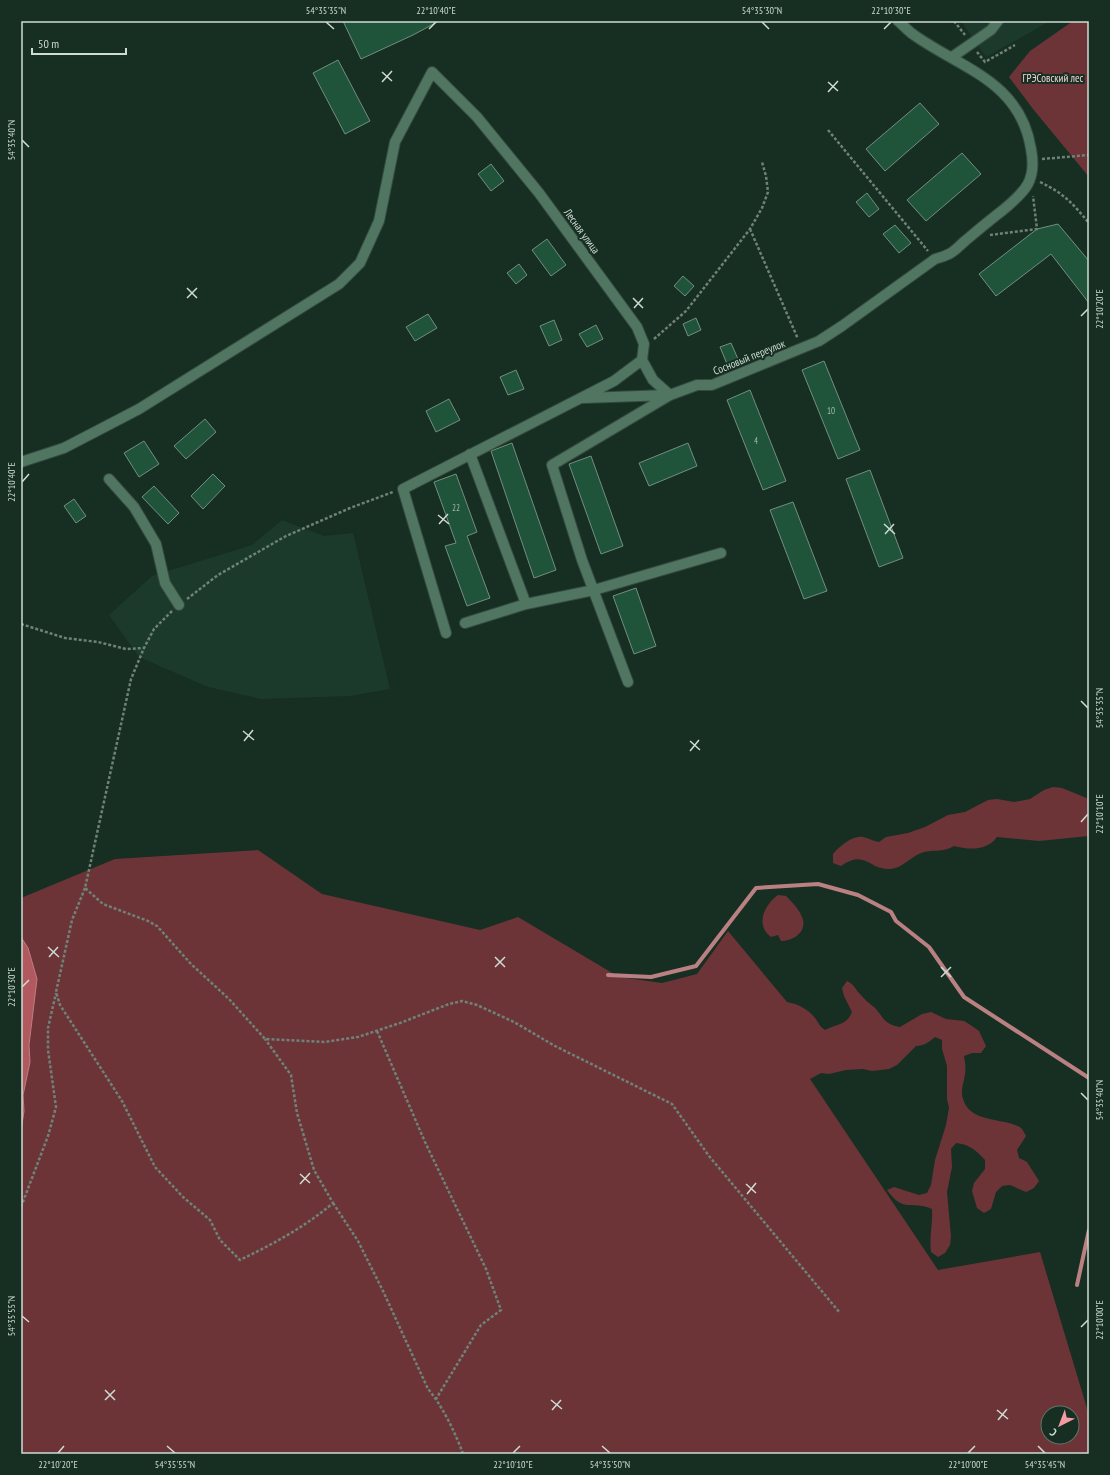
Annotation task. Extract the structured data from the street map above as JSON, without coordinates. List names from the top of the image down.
{
  "streets": {
    "street": ["Лесная улица", "Сосновый переулок"]
  },
  "parks": ["ГРЭСовский лес"],
  "house_numbers": ["10", "4", "22"],
  "scale_bar": "50 m",
  "north": "bottom left",
  "coordinates": [
    "54°35'35\"N",
    "22°10'40\"E",
    "54°35'30\"N",
    "22°10'30\"E",
    "54°35'40\"N",
    "22°10'20\"E",
    "22°10'10\"E",
    "54°35'55\"N",
    "22°10'00\"E",
    "54°35'50\"N",
    "54°35'45\"N"
  ]
}
